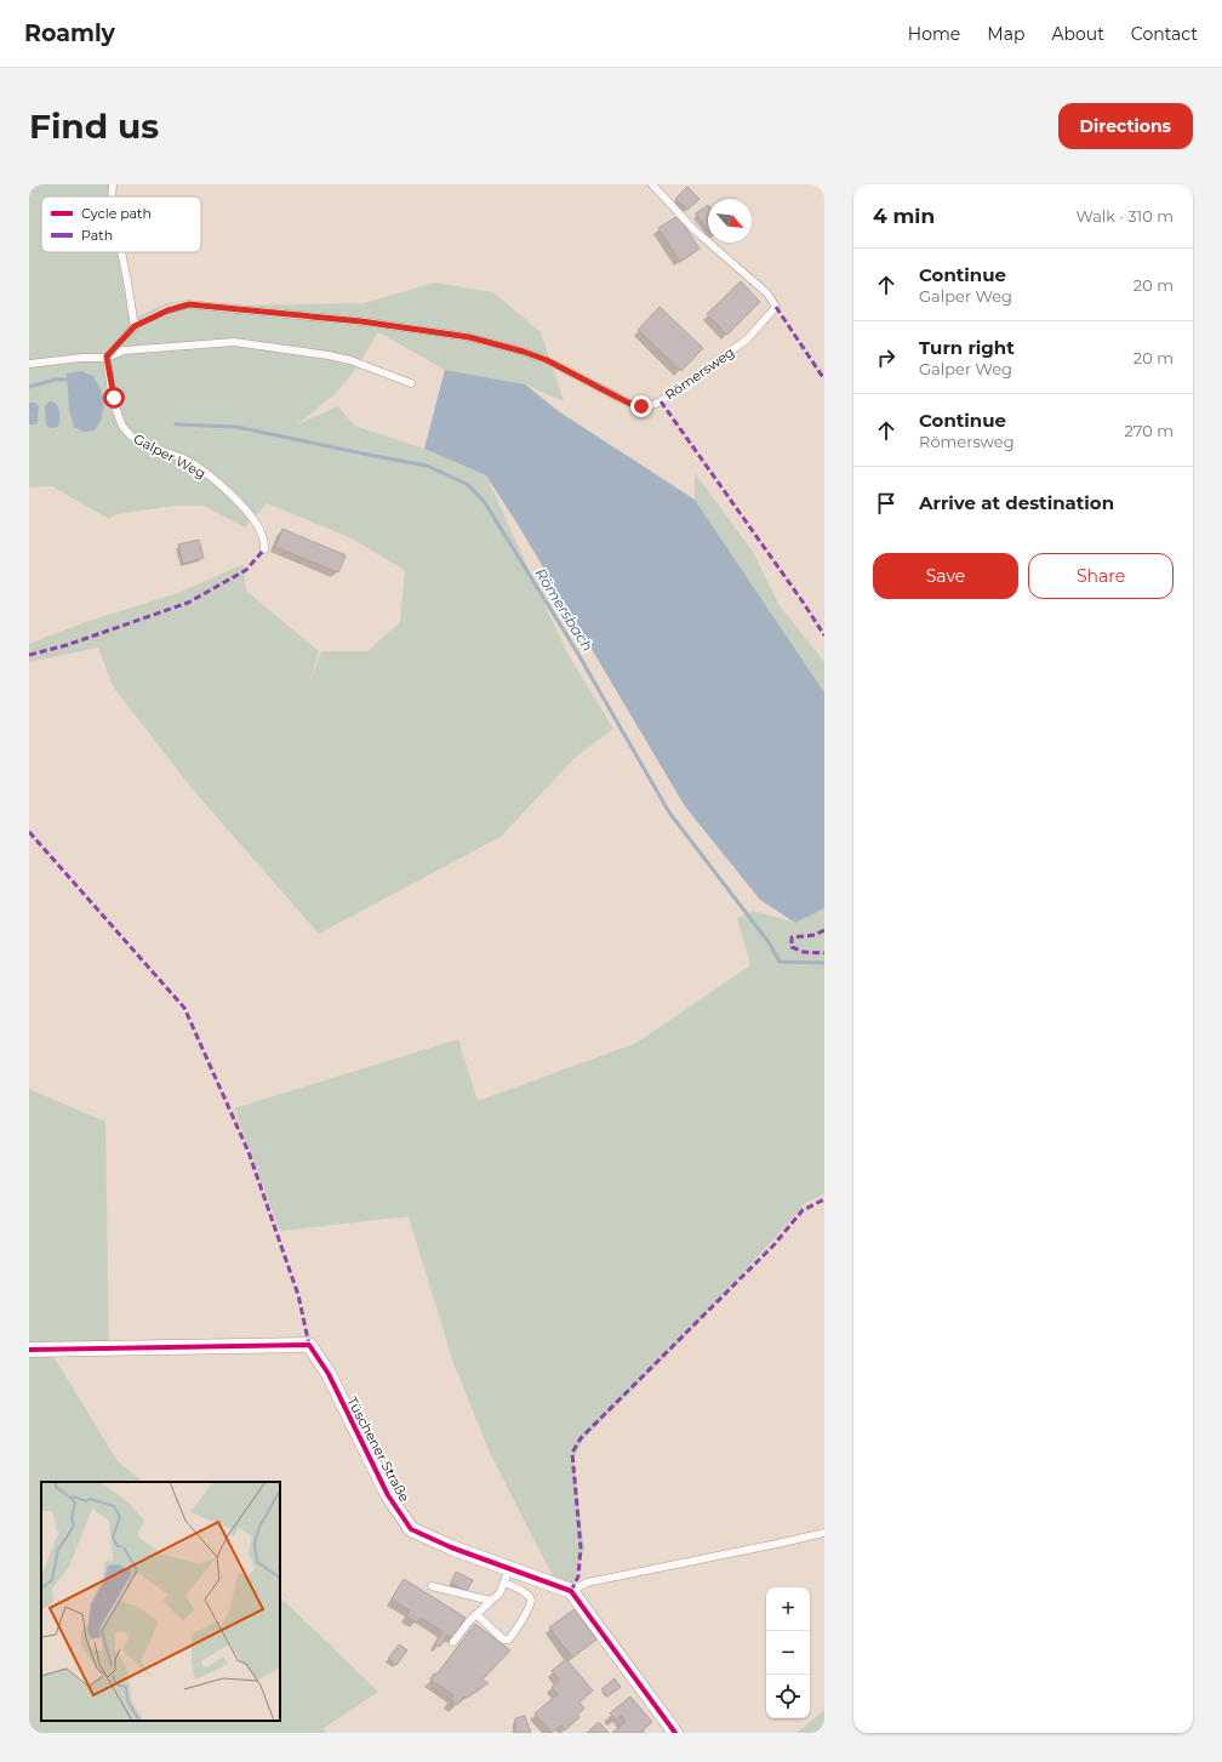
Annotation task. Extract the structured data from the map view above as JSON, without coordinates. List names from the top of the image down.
{
  "streets": {
    "street": ["Tüschener Straße"],
    "lane": ["Römersweg", "Galper Weg"]
  },
  "water": ["Römersbach"],
  "legend": ["Cycle path", "Path"],
  "north": "bottom right",
  "page": {
    "header": "Roamly",
    "nav": [
      "Home",
      "Map",
      "About",
      "Contact"
    ],
    "buttons": [
      "Directions",
      ["Save", "Share"]
    ],
    "title": "Find us",
    "heading": ["4 min", "Walk · 310 m"],
    "list": [
      ["Continue", "Galper Weg", "20 m"],
      ["Turn right", "Galper Weg", "20 m"],
      ["Continue", "Römersweg", "270 m"],
      "Arrive at destination"
    ],
    "map_buttons": ["+", "−"]
  }
}
